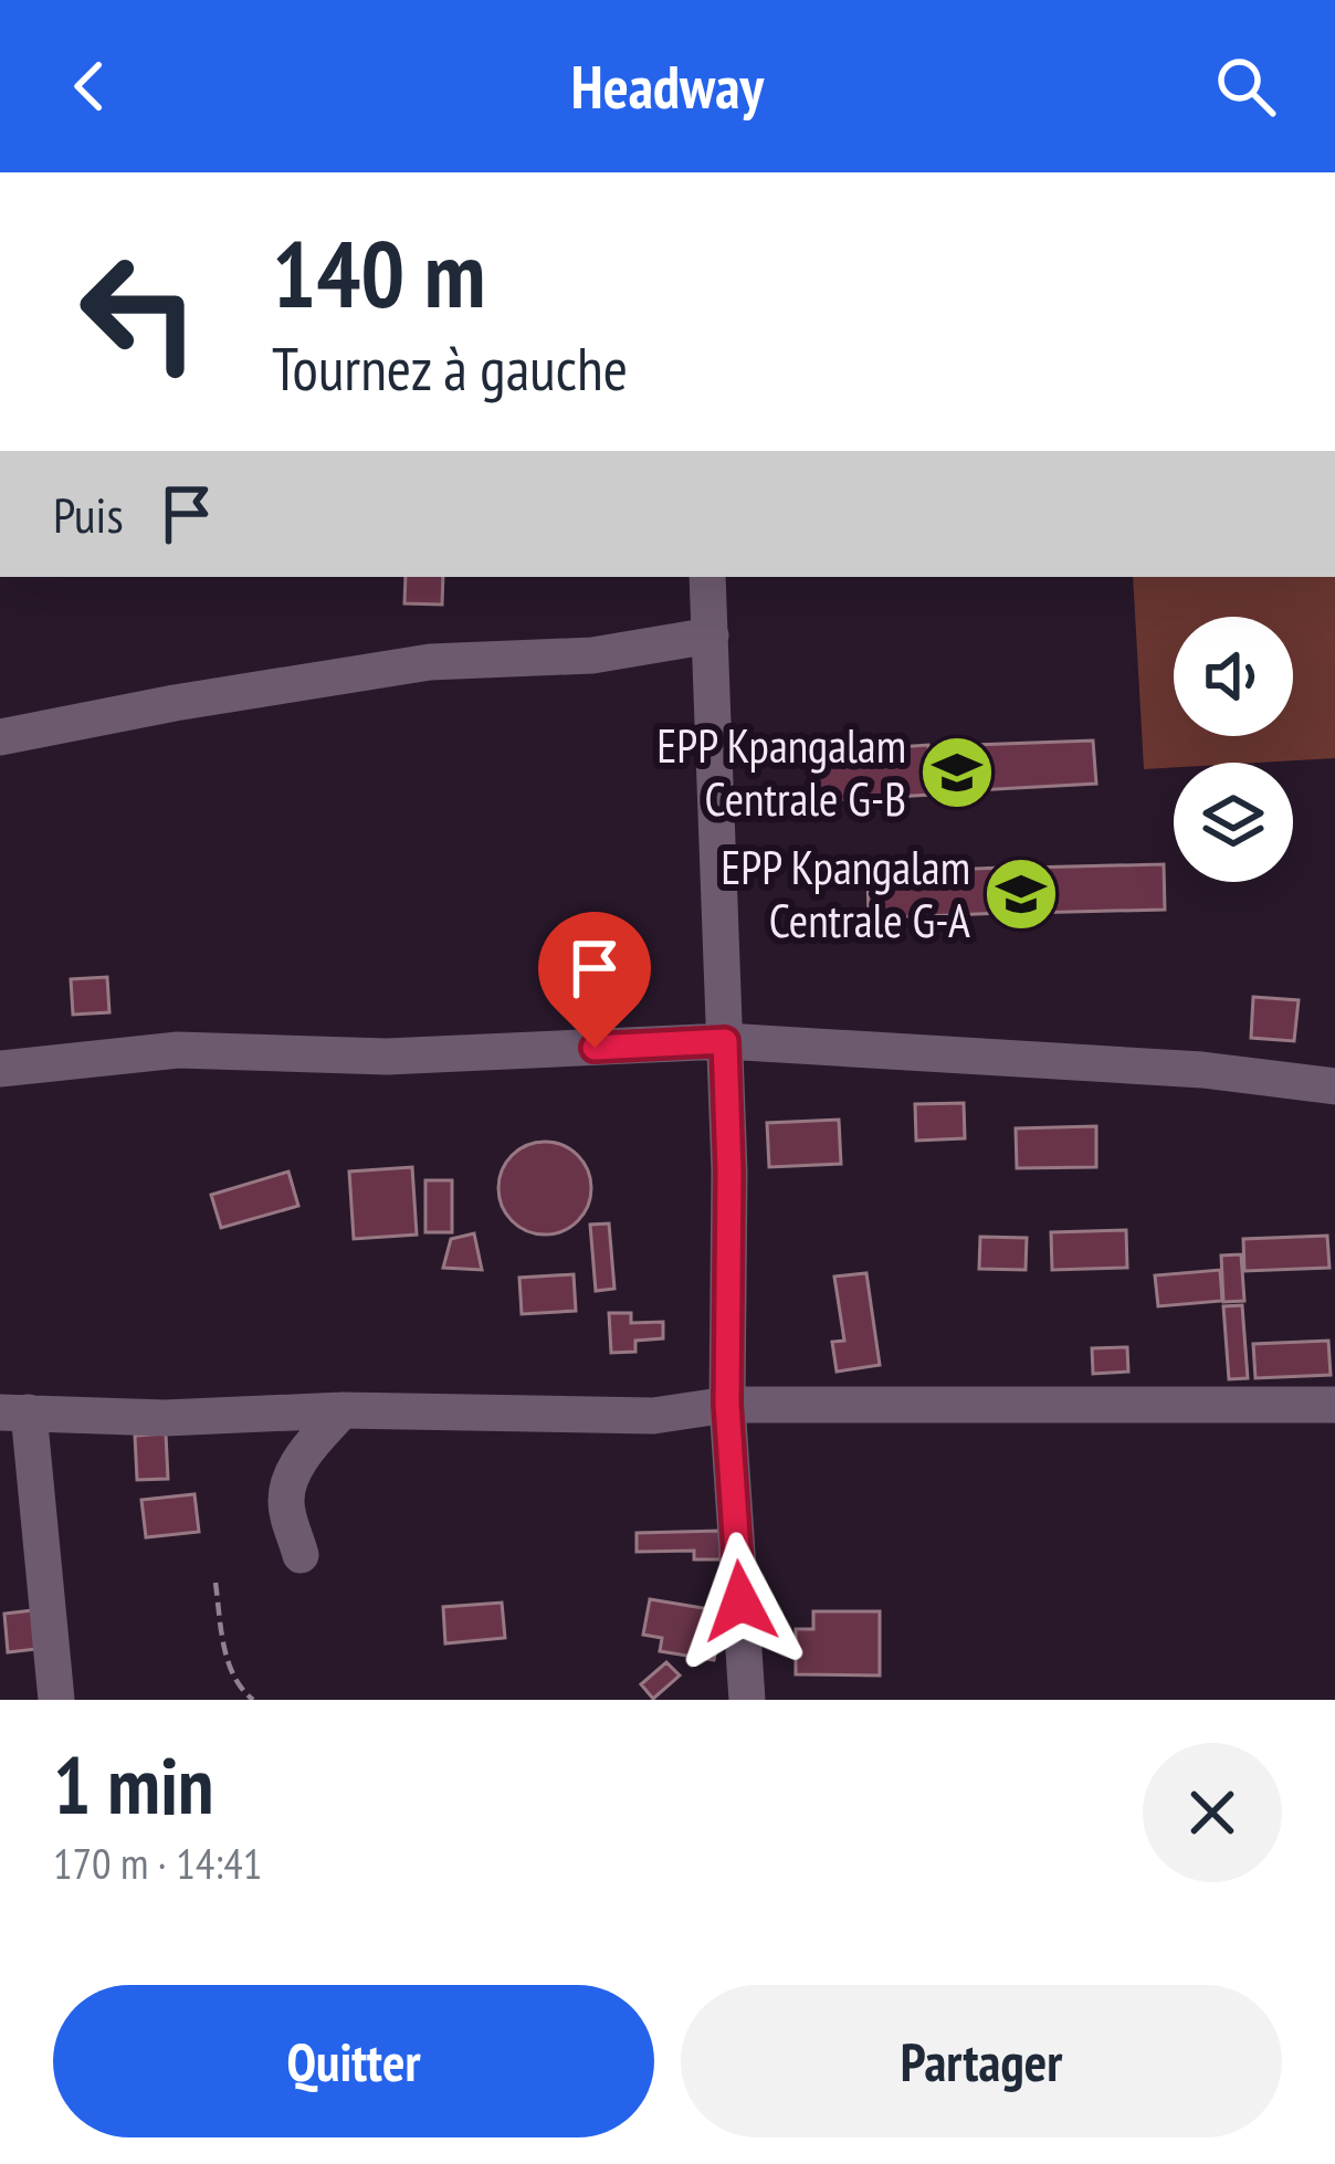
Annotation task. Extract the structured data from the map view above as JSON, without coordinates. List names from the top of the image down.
{
  "places": {
    "school or university": ["EPP Kpangalam Centrale G-B", "EPP Kpangalam Centrale G-A"]
  },
  "page": {
    "header": "Headway",
    "turn": ["140 m", "Tournez à gauche"],
    "then": "Puis",
    "heading": ["1 min", "170 m · 14:41"],
    "buttons": ["Quitter", "Partager"]
  }
}
